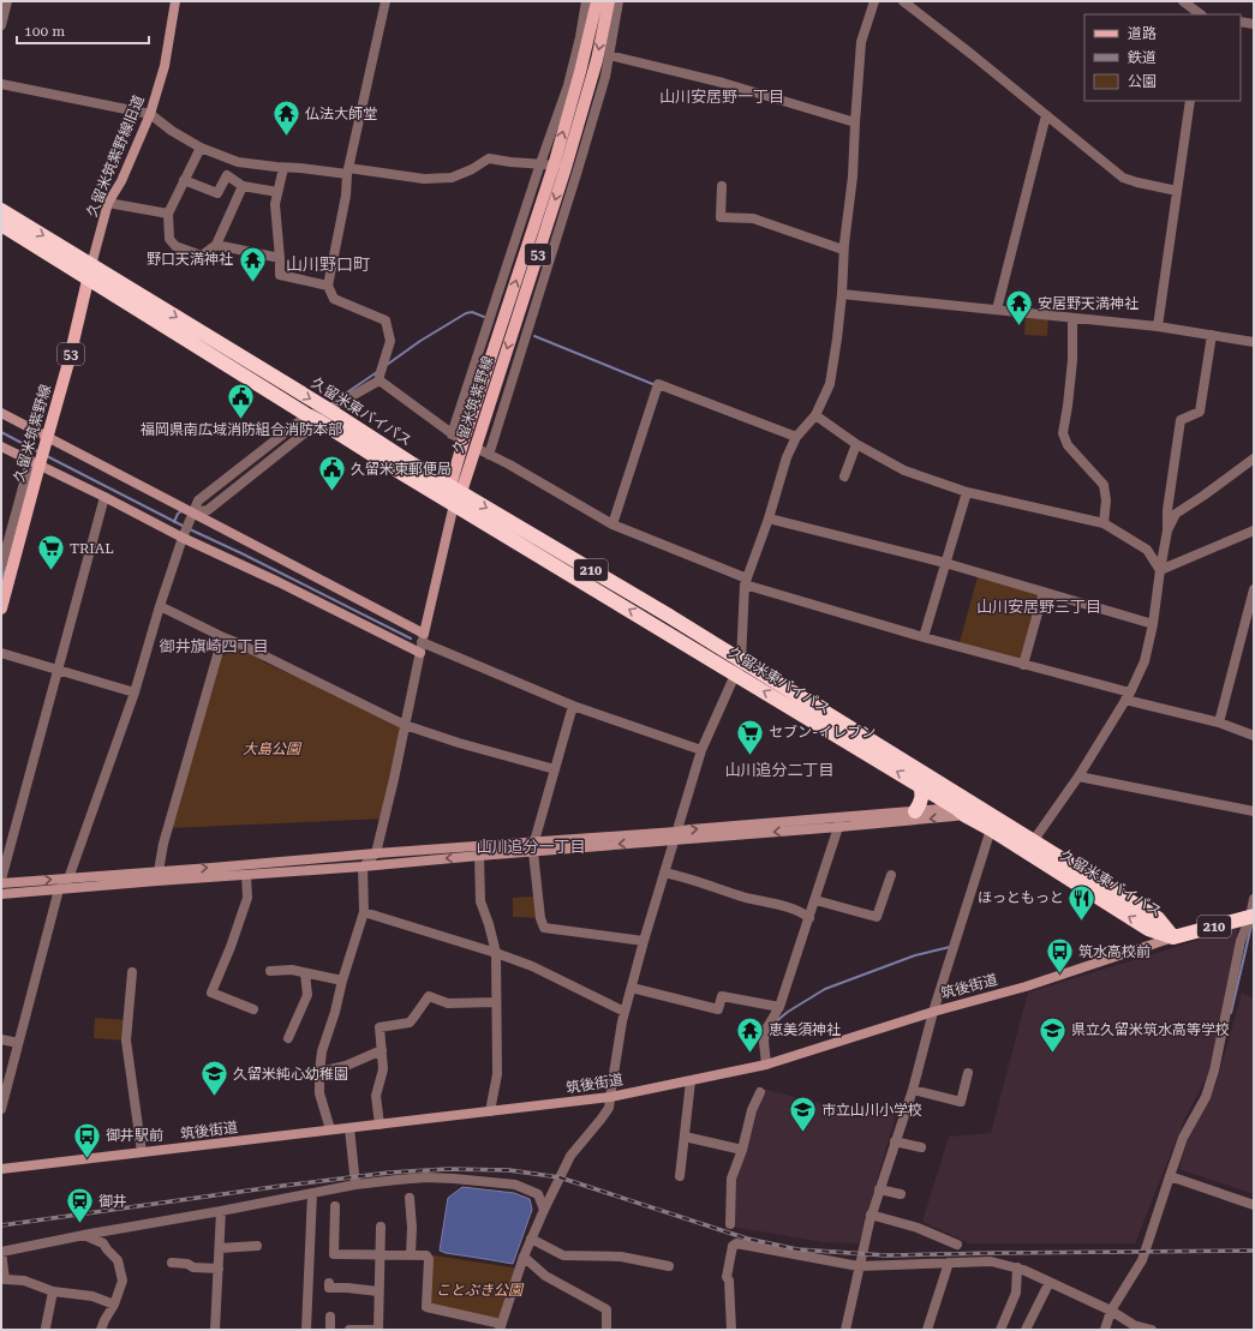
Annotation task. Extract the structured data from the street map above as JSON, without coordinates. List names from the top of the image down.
{
  "streets": {
    "highway": ["久留米東バイパス", "210"],
    "main road": ["53", "久留米筑紫野線"],
    "street": ["久留米筑紫野線旧道", "筑後街道"]
  },
  "crossings": [
    ["久留米筑紫野線旧道", "久留米筑紫野線"],
    ["久留米筑紫野線旧道", "久留米東バイパス"],
    ["久留米筑紫野線", "久留米東バイパス"],
    ["久留米東バイパス", "210"],
    ["久留米東バイパス", "筑後街道"],
    ["210", "筑後街道"]
  ],
  "districts": [
    "山川安居野一丁目",
    "山川野口町",
    "山川安居野三丁目",
    "御井旗崎四丁目",
    "山川追分二丁目",
    "山川追分一丁目"
  ],
  "parks": ["大島公園", "ことぶき公園"],
  "places": {
    "temple": [
      "仏法大師堂",
      "野口天満神社",
      "安居野天満神社",
      "恵美須神社"
    ],
    "public building": ["福岡県南広域消防組合消防本部", "久留米東郵便局"],
    "supermarket": ["TRIAL", "セブン-イレブン"],
    "restaurant": ["ほっともっと"],
    "bus stop": ["筑水高校前", "御井駅前"],
    "school or university": ["県立久留米筑水高等学校", "久留米純心幼稚園", "市立山川小学校"],
    "station": ["御井"]
  },
  "legend": ["道路", "鉄道", "公園"],
  "scale_bar": "100 m"
}
